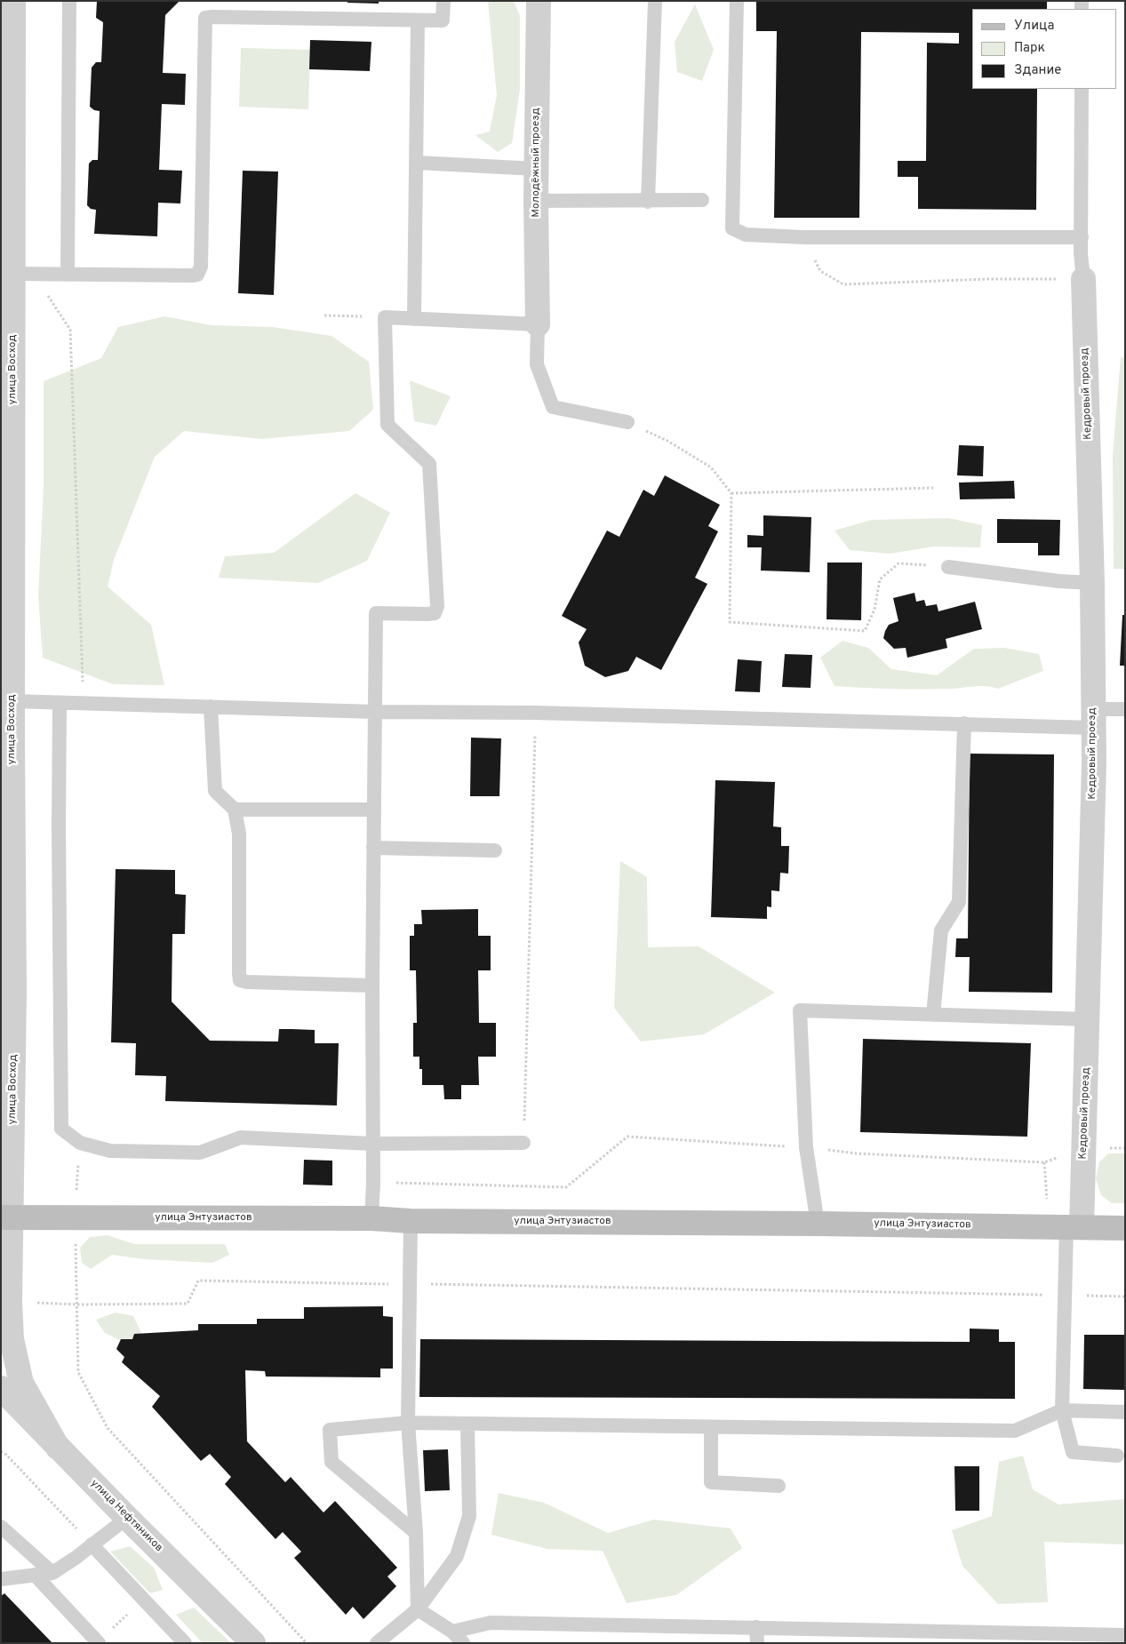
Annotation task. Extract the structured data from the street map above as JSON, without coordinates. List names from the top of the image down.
{
  "streets": {
    "main road": ["улица Энтузиастов"],
    "street": [
      "Молодёжный проезд",
      "улица Восход",
      "Кедровый проезд",
      "улица Нефтяников"
    ]
  },
  "crossings": [
    ["улица Восход", "улица Энтузиастов"],
    ["улица Восход", "улица Нефтяников"],
    ["Кедровый проезд", "улица Энтузиастов"]
  ],
  "legend": ["Улица", "Парк", "Здание"]
}
